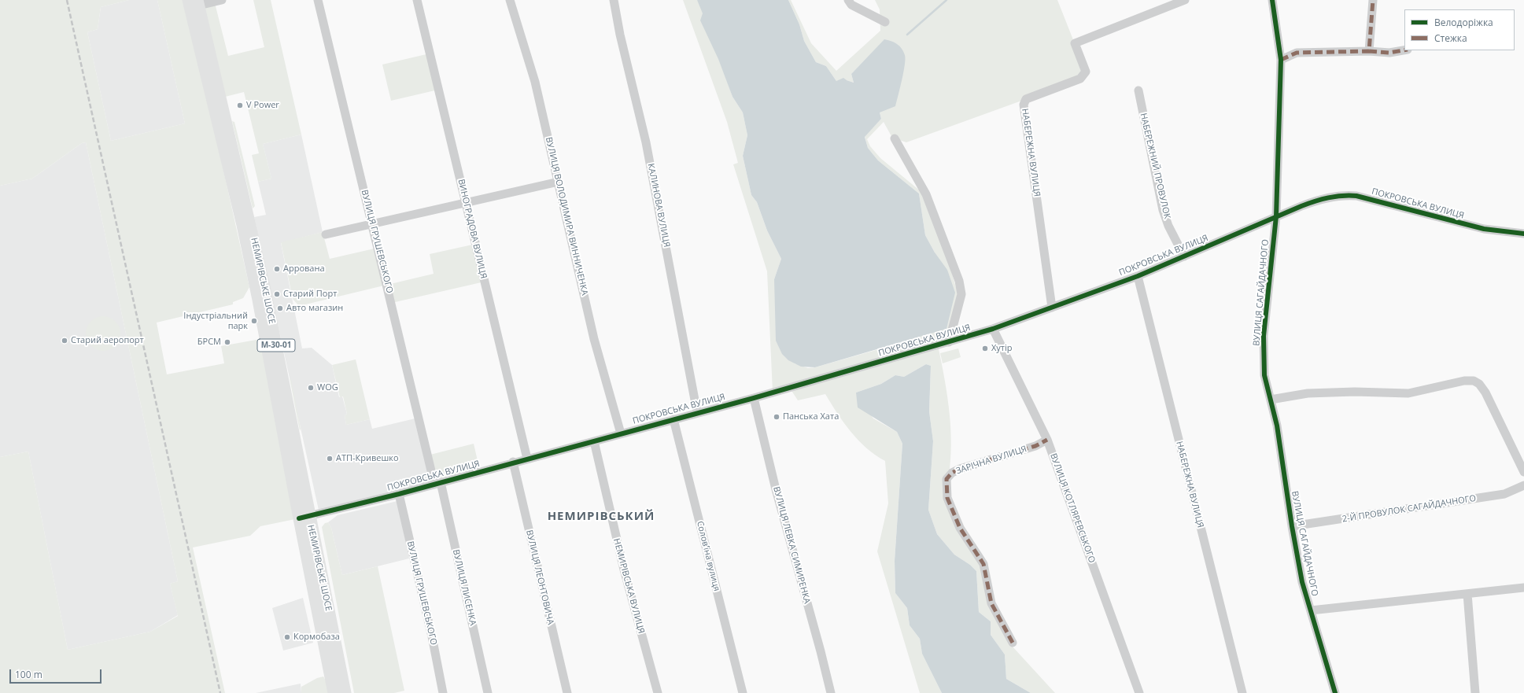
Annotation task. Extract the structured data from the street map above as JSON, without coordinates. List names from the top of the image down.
{
  "streets": {
    "main road": ["НЕМИРІВСЬКЕ ШОСЕ", "М-30-01"],
    "street": [
      "НАБЕРЕЖНА ВУЛИЦЯ",
      "НАБЕРЕЖНИЙ ПРОВУЛОК",
      "ПОКРОВСЬКА ВУЛИЦЯ",
      "КАЛИНОВА ВУЛИЦЯ",
      "ВУЛИЦЯ ВОЛОДИМИРА ВИННИЧЕНКА",
      "ВИНОГРАДОВА ВУЛИЦЯ",
      "ВУЛИЦЯ ГРУШЕВСЬКОГО",
      "ВУЛИЦЯ САГАЙДАЧНОГО",
      "ЗАРІЧНА ВУЛИЦЯ",
      "ВУЛИЦЯ КОТЛЯРЕВСЬКОГО",
      "2-Й ПРОВУЛОК САГАЙДАЧНОГО",
      "ВУЛИЦЯ ЛЕВКА СИМИРЕНКА",
      "Соловʼїна вулиця",
      "ВУЛИЦЯ ЛЕОНТОВИЧА",
      "НЕМИРІВСЬКА ВУЛИЦЯ",
      "ВУЛИЦЯ ЛИСЕНКА"
    ]
  },
  "crossings": [
    ["НАБЕРЕЖНА ВУЛИЦЯ", "ПОКРОВСЬКА ВУЛИЦЯ"],
    ["НАБЕРЕЖНИЙ ПРОВУЛОК", "ПОКРОВСЬКА ВУЛИЦЯ"],
    ["ПОКРОВСЬКА ВУЛИЦЯ", "КАЛИНОВА ВУЛИЦЯ"],
    ["ПОКРОВСЬКА ВУЛИЦЯ", "ВУЛИЦЯ ВОЛОДИМИРА ВИННИЧЕНКА"],
    ["ПОКРОВСЬКА ВУЛИЦЯ", "ВИНОГРАДОВА ВУЛИЦЯ"],
    ["ПОКРОВСЬКА ВУЛИЦЯ", "ВУЛИЦЯ ГРУШЕВСЬКОГО"],
    ["ПОКРОВСЬКА ВУЛИЦЯ", "НЕМИРІВСЬКЕ ШОСЕ"],
    ["ПОКРОВСЬКА ВУЛИЦЯ", "ВУЛИЦЯ САГАЙДАЧНОГО"],
    ["ПОКРОВСЬКА ВУЛИЦЯ", "ВУЛИЦЯ КОТЛЯРЕВСЬКОГО"],
    ["ПОКРОВСЬКА ВУЛИЦЯ", "ВУЛИЦЯ ЛЕВКА СИМИРЕНКА"],
    ["ПОКРОВСЬКА ВУЛИЦЯ", "Соловʼїна вулиця"],
    ["ПОКРОВСЬКА ВУЛИЦЯ", "ВУЛИЦЯ ЛЕОНТОВИЧА"],
    ["ПОКРОВСЬКА ВУЛИЦЯ", "НЕМИРІВСЬКА ВУЛИЦЯ"],
    ["ПОКРОВСЬКА ВУЛИЦЯ", "ВУЛИЦЯ ЛИСЕНКА"],
    ["ВУЛИЦЯ ГРУШЕВСЬКОГО", "ВУЛИЦЯ ЛИСЕНКА"],
    ["ВУЛИЦЯ САГАЙДАЧНОГО", "2-Й ПРОВУЛОК САГАЙДАЧНОГО"],
    ["ЗАРІЧНА ВУЛИЦЯ", "ВУЛИЦЯ КОТЛЯРЕВСЬКОГО"]
  ],
  "districts": ["НЕМИРІВСЬКИЙ"],
  "places": [
    "V Power",
    "Аррована",
    "Старий Порт",
    "Авто магазин",
    "Індустріальний парк",
    "Старий аеропорт",
    "БРСМ",
    "Хутір",
    "WOG",
    "Панська Хата",
    "АТП-Кривешко",
    "Кормобаза"
  ],
  "legend": ["Велодоріжка", "Стежка"],
  "scale_bar": "100 m"
}
